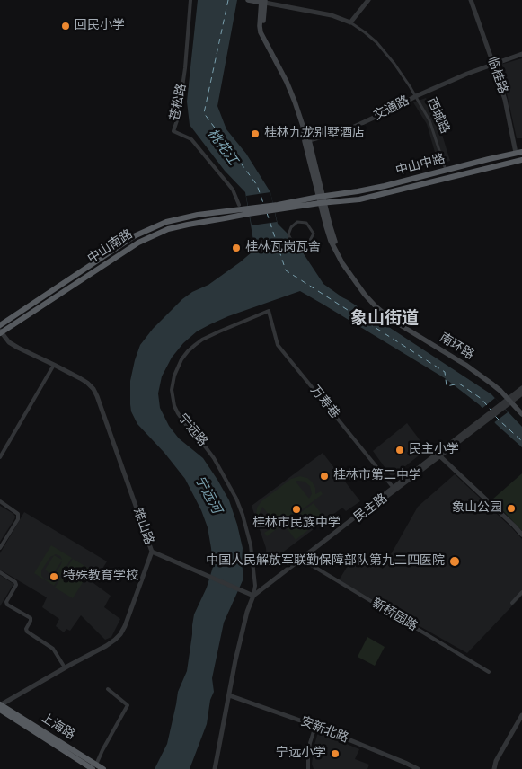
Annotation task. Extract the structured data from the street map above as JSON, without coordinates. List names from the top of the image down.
{
  "streets": {
    "highway": ["中山中路", "中山南路", "上海路"],
    "main road": ["南环路"],
    "street": [
      "临桂路",
      "苍松路",
      "交通路",
      "西城路",
      "万寿巷",
      "宁远路",
      "民主路",
      "雉山路",
      "新桥园路",
      "安新北路"
    ]
  },
  "crossings": [
    ["临桂路", "交通路"],
    ["临桂路", "中山中路"],
    ["交通路", "西城路"],
    ["交通路", "南环路"],
    ["西城路", "中山中路"],
    ["中山中路", "南环路"],
    ["中山南路", "雉山路"],
    ["万寿巷", "宁远路"],
    ["万寿巷", "民主路"],
    ["宁远路", "民主路"],
    ["民主路", "新桥园路"],
    ["雉山路", "上海路"]
  ],
  "districts": ["象山街道"],
  "water": ["桃花江", "宁远河"],
  "places": [
    "回民小学",
    "桂林九龙别墅酒店",
    "桂林瓦岗瓦舍",
    "民主小学",
    "桂林市第二中学",
    "象山公园",
    "桂林市民族中学",
    "中国人民解放军联勤保障部队第九二四医院",
    "特殊教育学校",
    "宁远小学"
  ]
}
